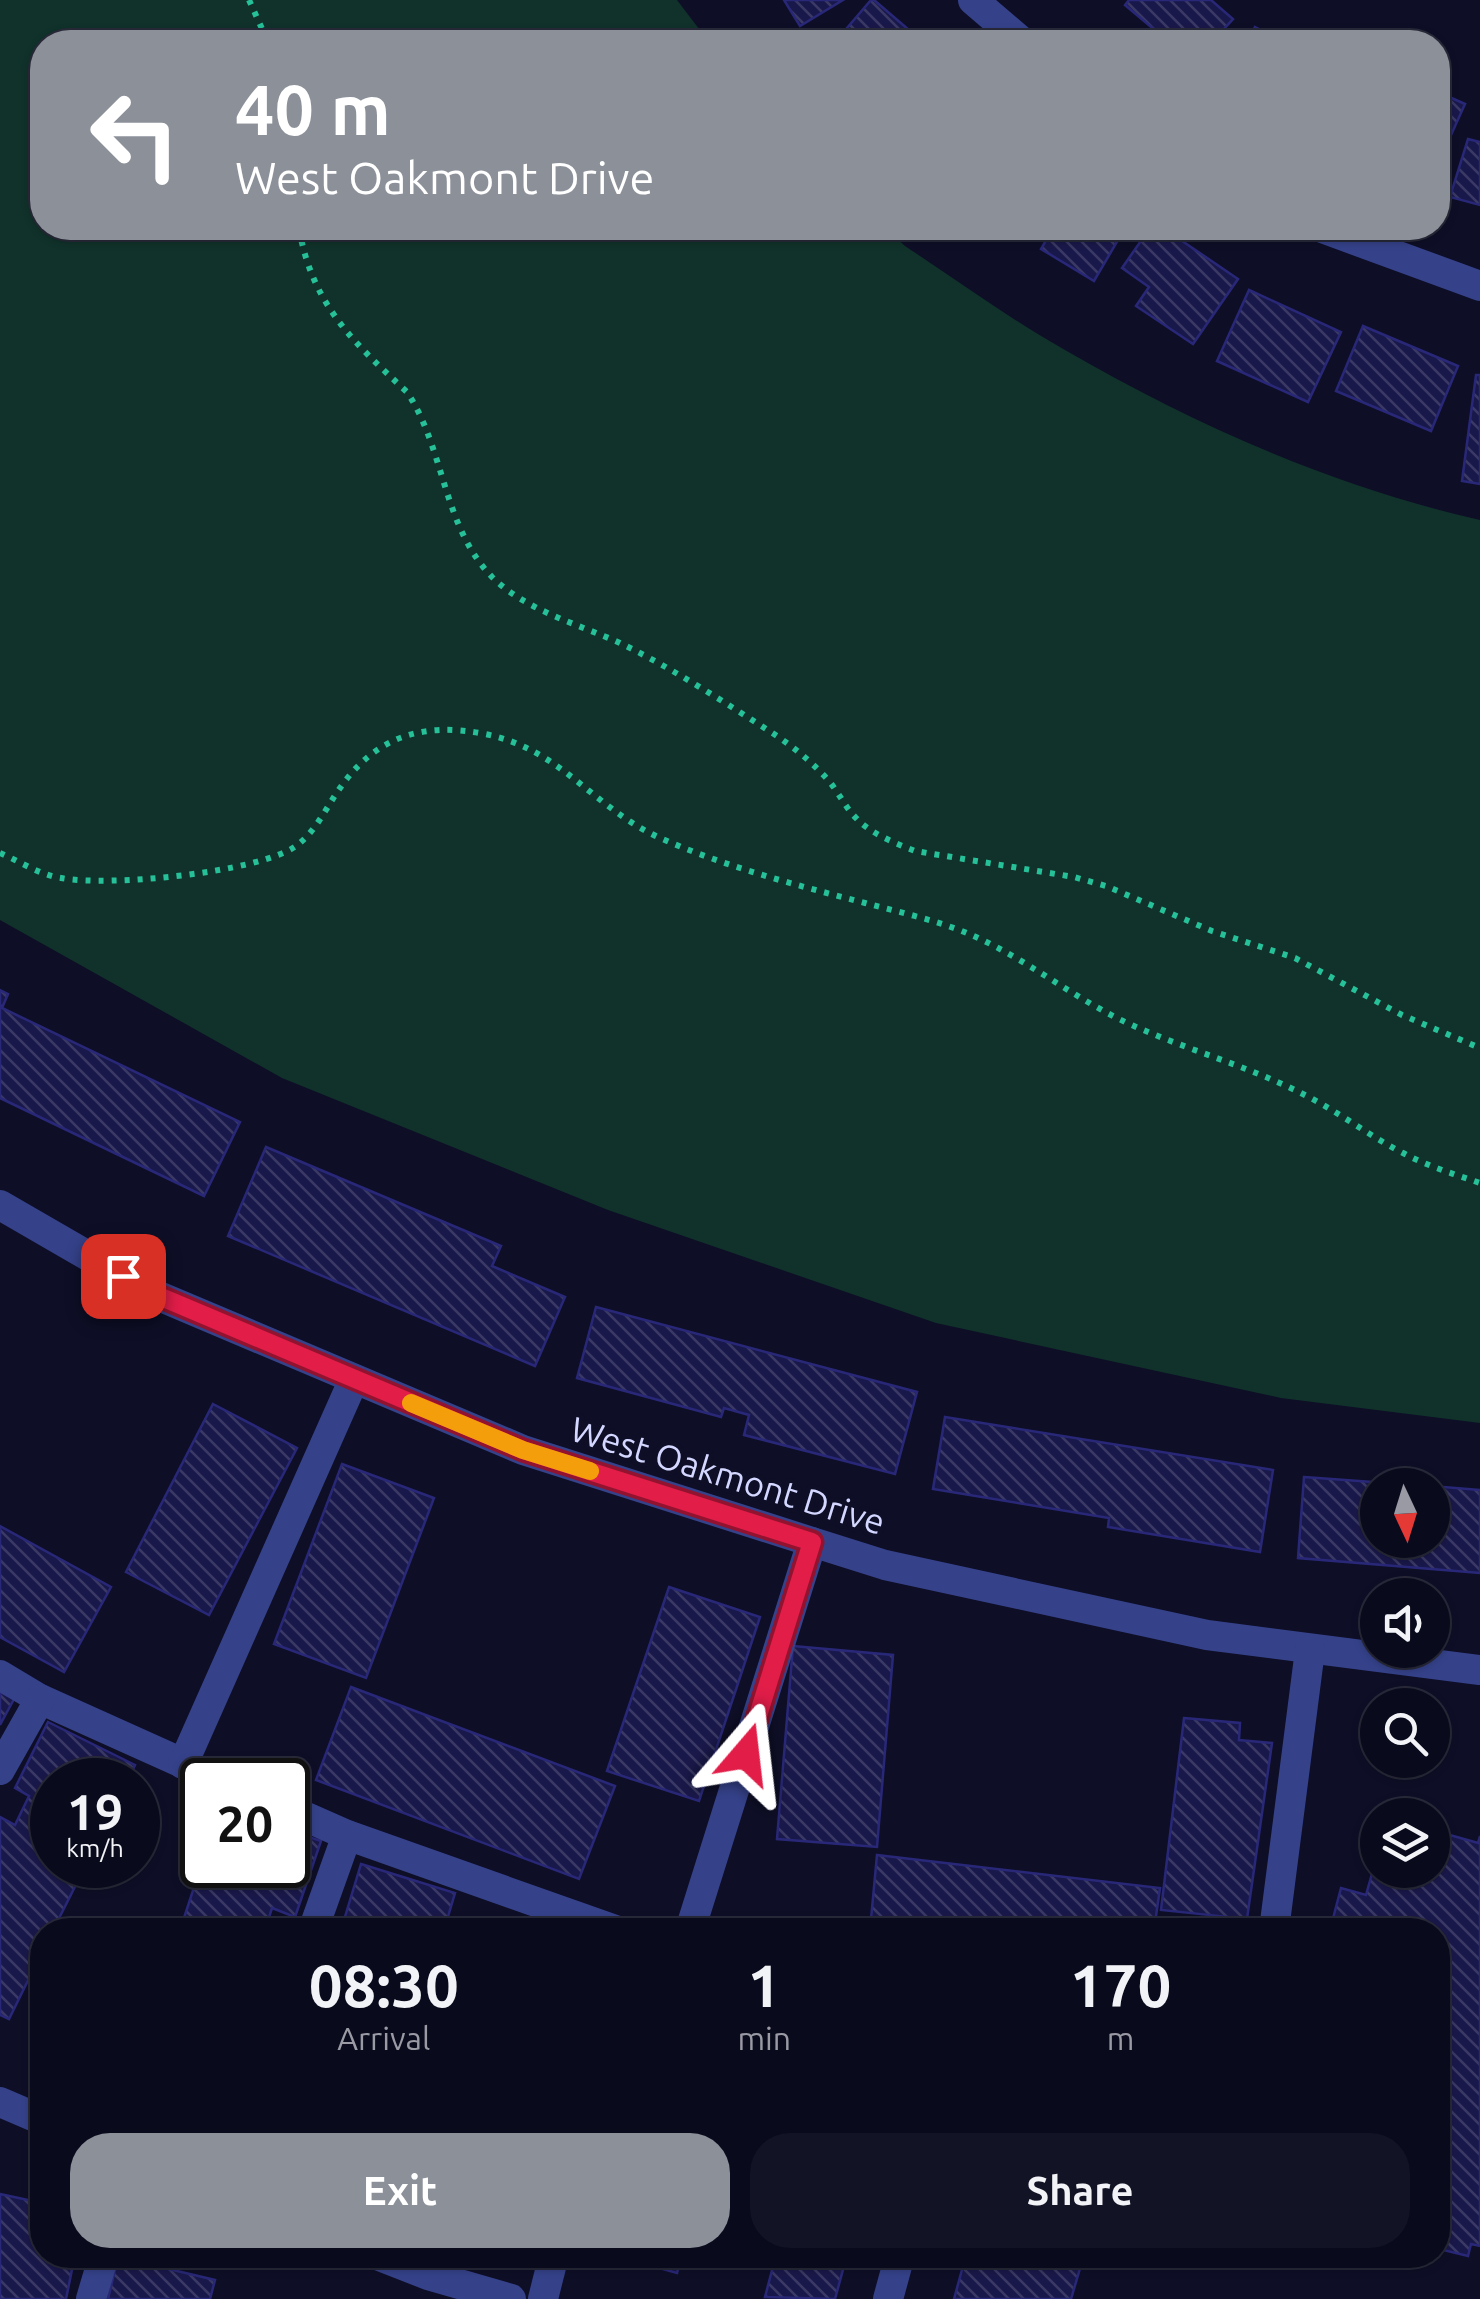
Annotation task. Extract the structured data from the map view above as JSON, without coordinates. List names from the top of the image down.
{
  "streets": {
    "street": ["West Oakmont Drive"]
  },
  "north": "bottom",
  "page": {
    "turn": ["40 m", "West Oakmont Drive"],
    "speed": "19 km/h",
    "limit": "20",
    "eta": [
      "08:30",
      "Arrival",
      "1",
      "min",
      "170",
      "m"
    ],
    "buttons": ["Exit", "Share"]
  }
}
